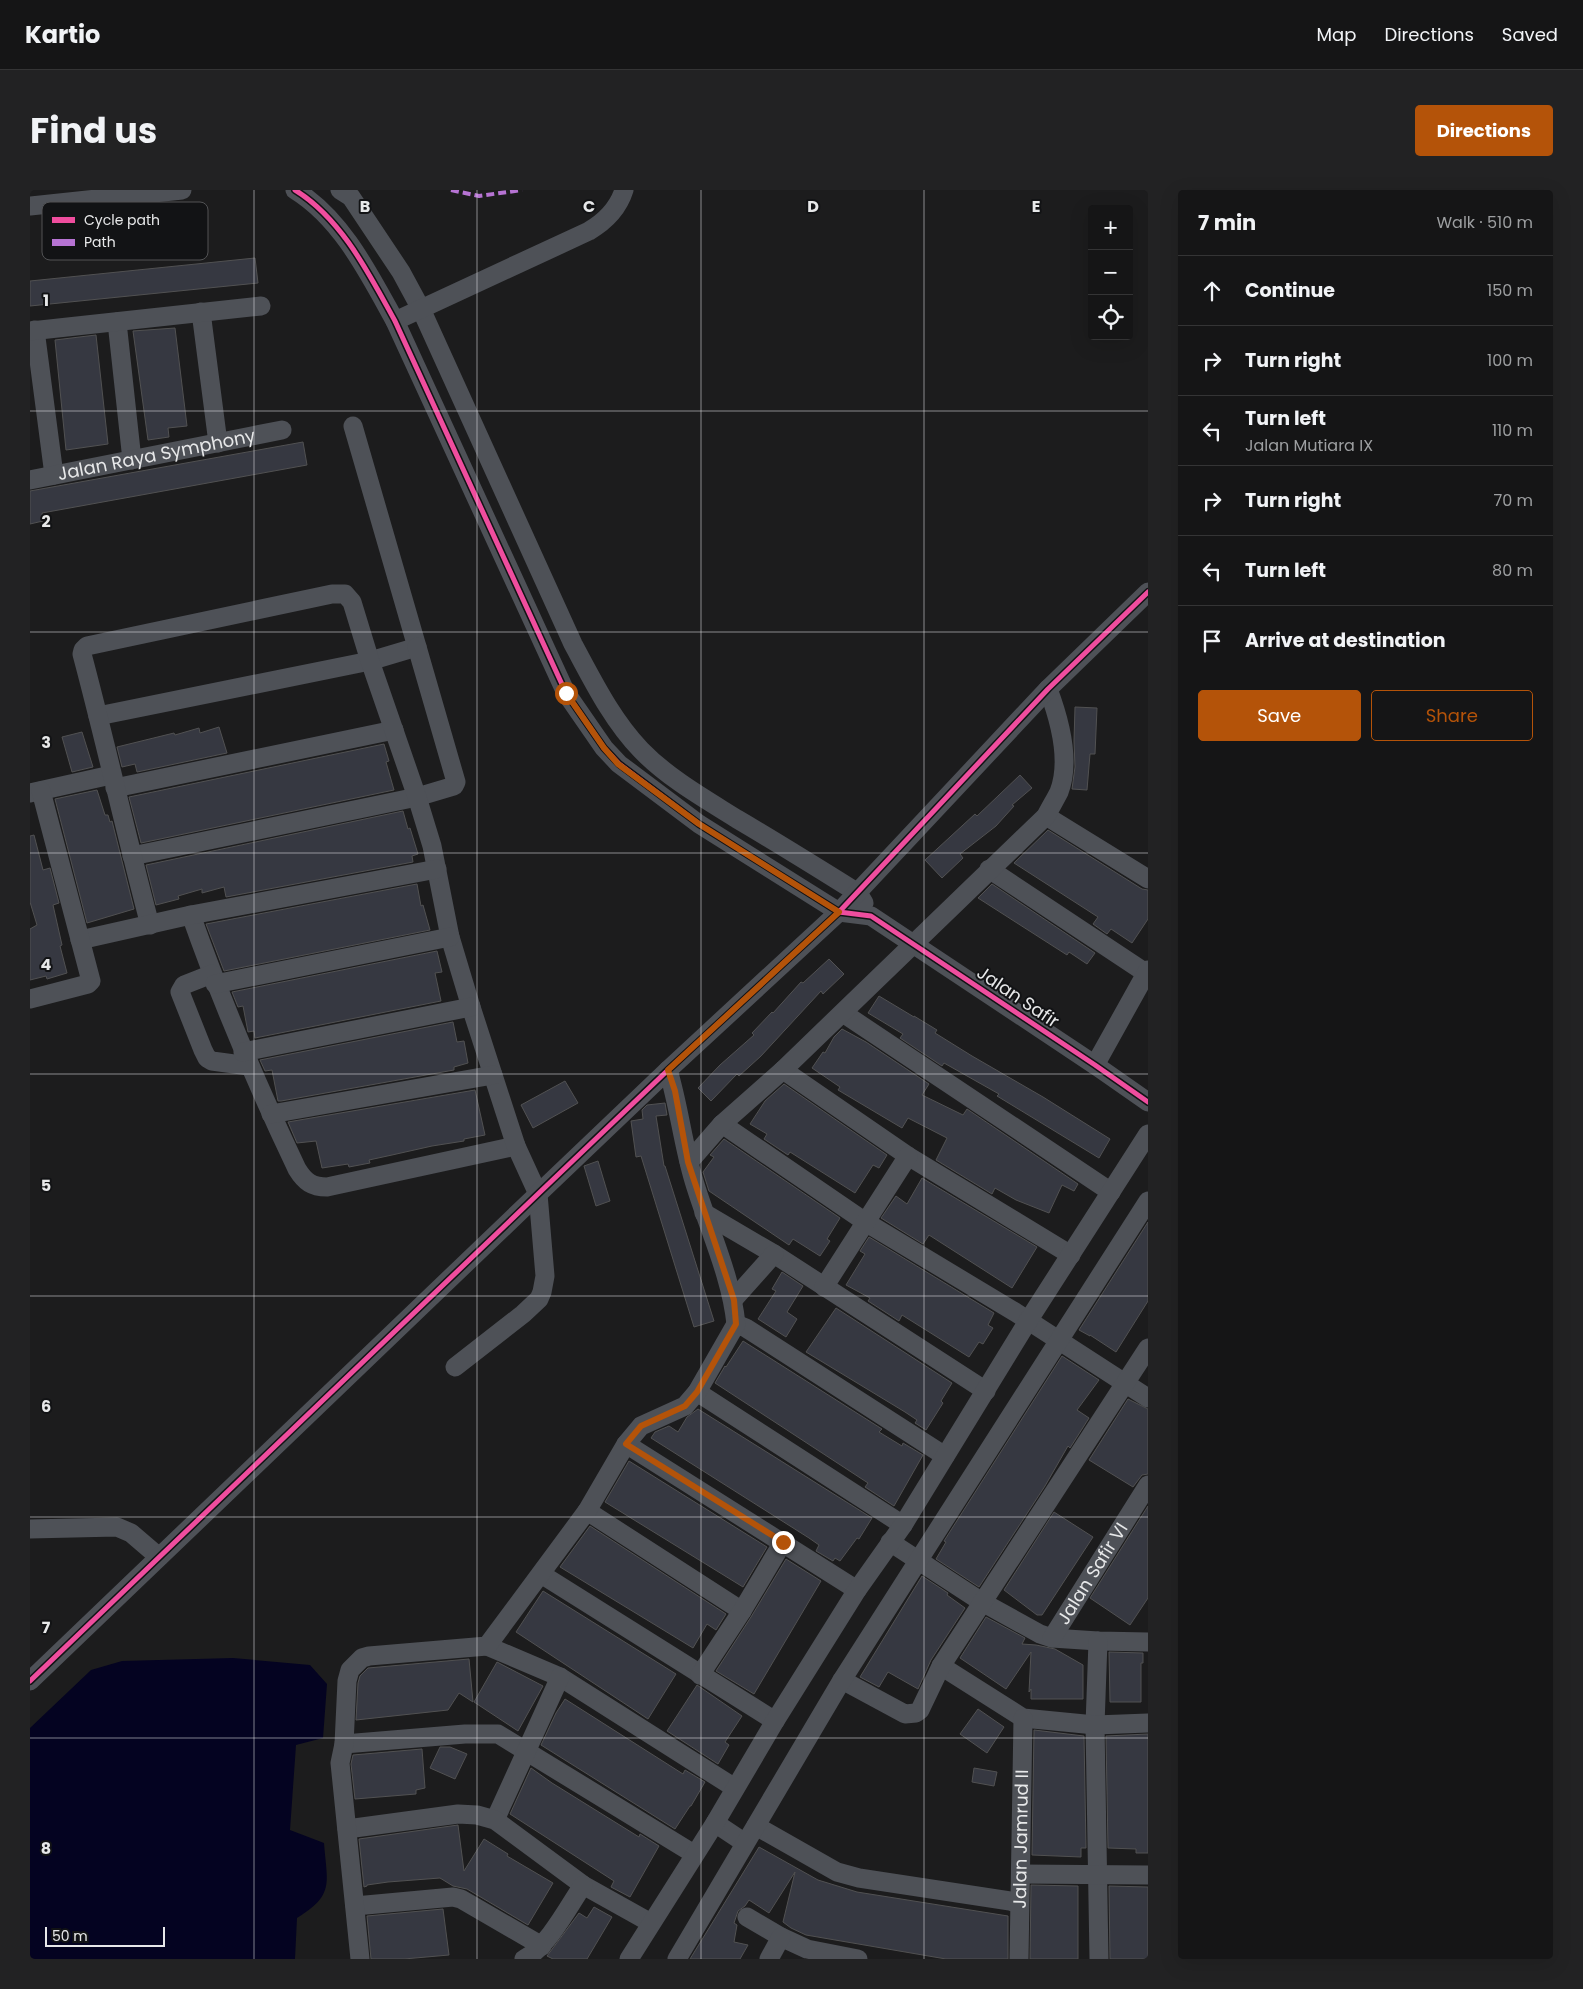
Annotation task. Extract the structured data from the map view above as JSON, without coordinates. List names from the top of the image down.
{
  "streets": {
    "street": [
      "Jalan Raya Symphony",
      "Jalan Safir",
      "Jalan Safir VI",
      "Jalan Jamrud II"
    ]
  },
  "legend": ["Cycle path", "Path"],
  "scale_bar": "50 m",
  "page": {
    "header": "Kartio",
    "nav": ["Map", "Directions", "Saved"],
    "title": "Find us",
    "buttons": [
      "Directions",
      ["Save", "Share"]
    ],
    "heading": ["7 min", "Walk · 510 m"],
    "map_buttons": ["+", "−"],
    "list": [
      ["Continue", "150 m"],
      ["Turn right", "100 m"],
      ["Turn left", "Jalan Mutiara IX", "110 m"],
      ["Turn right", "70 m"],
      ["Turn left", "80 m"],
      "Arrive at destination"
    ],
    "scale": "50 m"
  },
  "grid": {
    "columns": [
      "B",
      "C",
      "D",
      "E"
    ],
    "rows": [
      "1",
      "2",
      "3",
      "4",
      "5",
      "6",
      "7",
      "8"
    ]
  }
}
